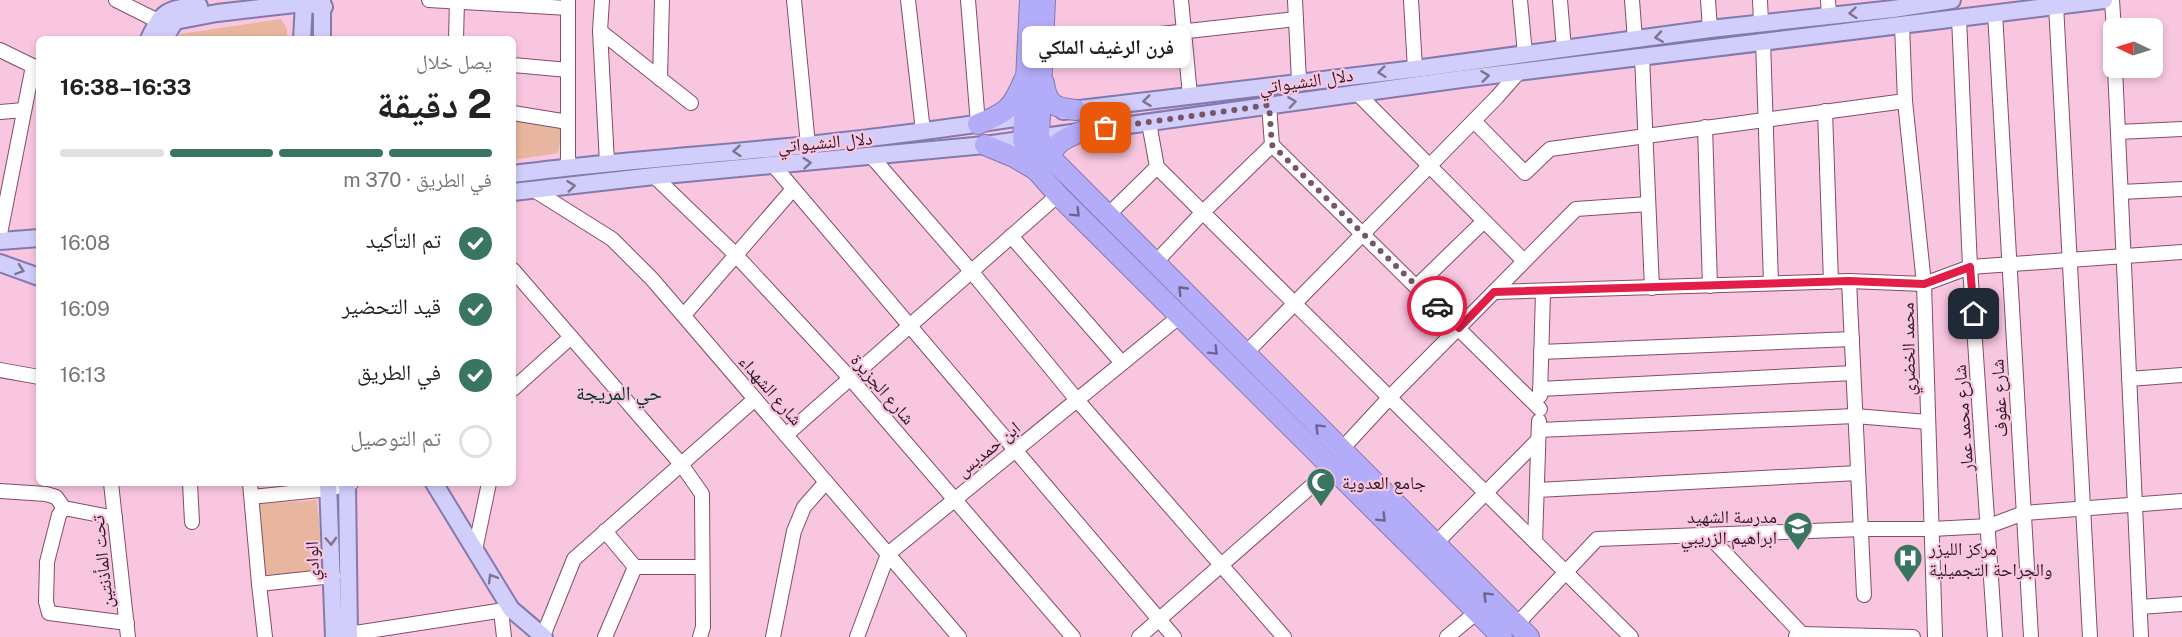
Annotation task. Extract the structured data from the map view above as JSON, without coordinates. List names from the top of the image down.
{
  "streets": {
    "main road": ["دلال النشيواتي", "الوادي"],
    "street": [
      "محمد الخضري",
      "شارع الجزيرة",
      "شارع الشهداء",
      "شارع عفوف",
      "شارع محمد عمار",
      "ابن حمديس",
      "تحت المأذنتين"
    ]
  },
  "crossings": [
    ["دلال النشيواتي", "محمد الخضري"],
    ["دلال النشيواتي", "شارع الجزيرة"],
    ["دلال النشيواتي", "شارع الشهداء"],
    ["دلال النشيواتي", "شارع عفوف"],
    ["دلال النشيواتي", "شارع محمد عمار"],
    ["شارع الجزيرة", "ابن حمديس"],
    ["شارع الشهداء", "ابن حمديس"]
  ],
  "districts": ["حي المريجة"],
  "places": {
    "other": ["فرن الرغيف الملكي"],
    "mosque": ["جامع العدوية"],
    "school or university": ["مدرسة الشهيد ابراهيم الزريبي"],
    "hospital": ["مركز الليزر والجراحة التجميلية"]
  },
  "north": "left",
  "page": {
    "bubble": "فرن الرغيف الملكي",
    "heading": ["2 دقيقة", "يصل خلال", "16:33–16:38"],
    "bar": "في الطريق · 370 m",
    "list": [
      ["تم التأكيد", "16:08"],
      ["قيد التحضير", "16:09"],
      ["في الطريق", "16:13"],
      "تم التوصيل"
    ]
  }
}
